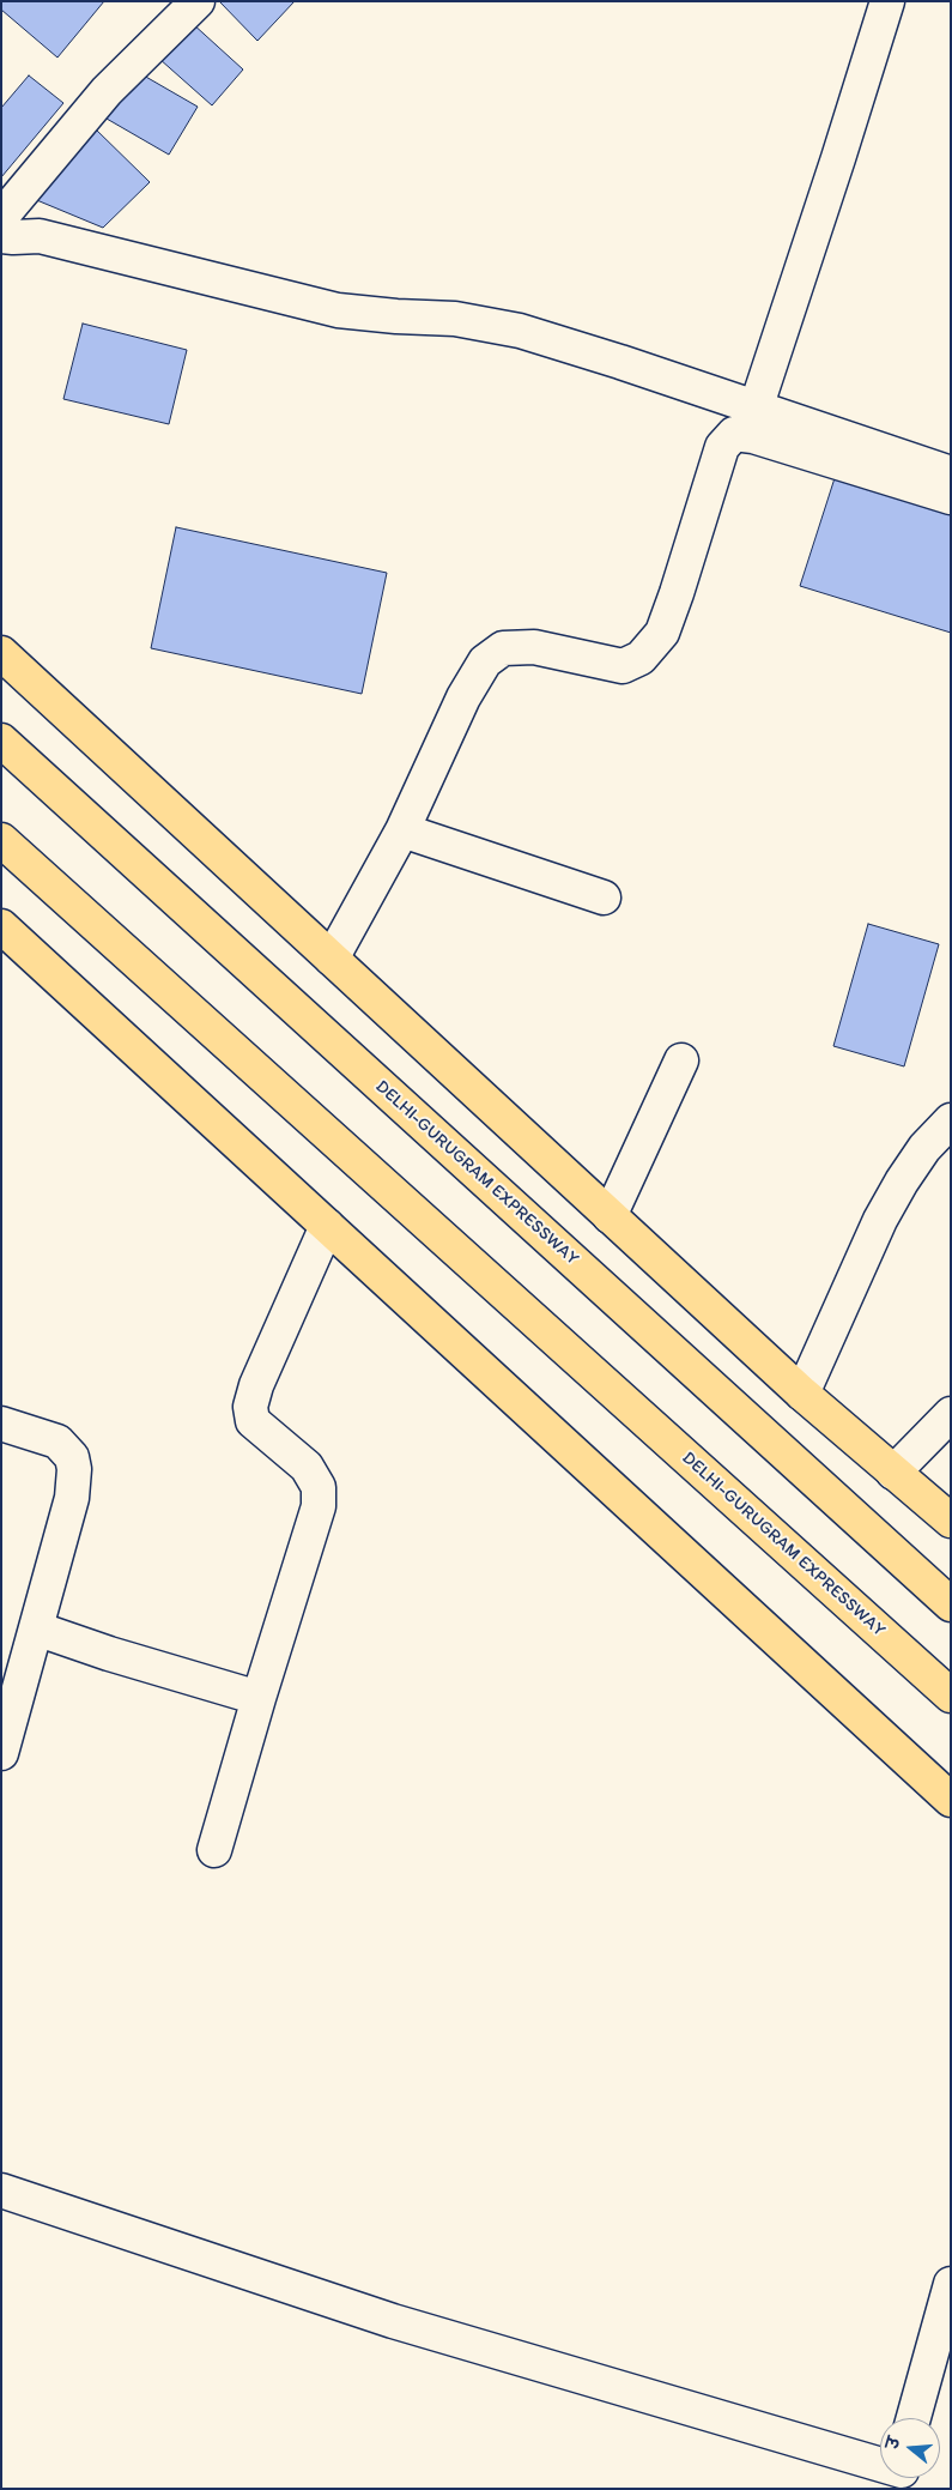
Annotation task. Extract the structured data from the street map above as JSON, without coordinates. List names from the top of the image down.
{
  "streets": {
    "main road": ["DELHI-GURUGRAM EXPRESSWAY"]
  },
  "north": "left"
}
